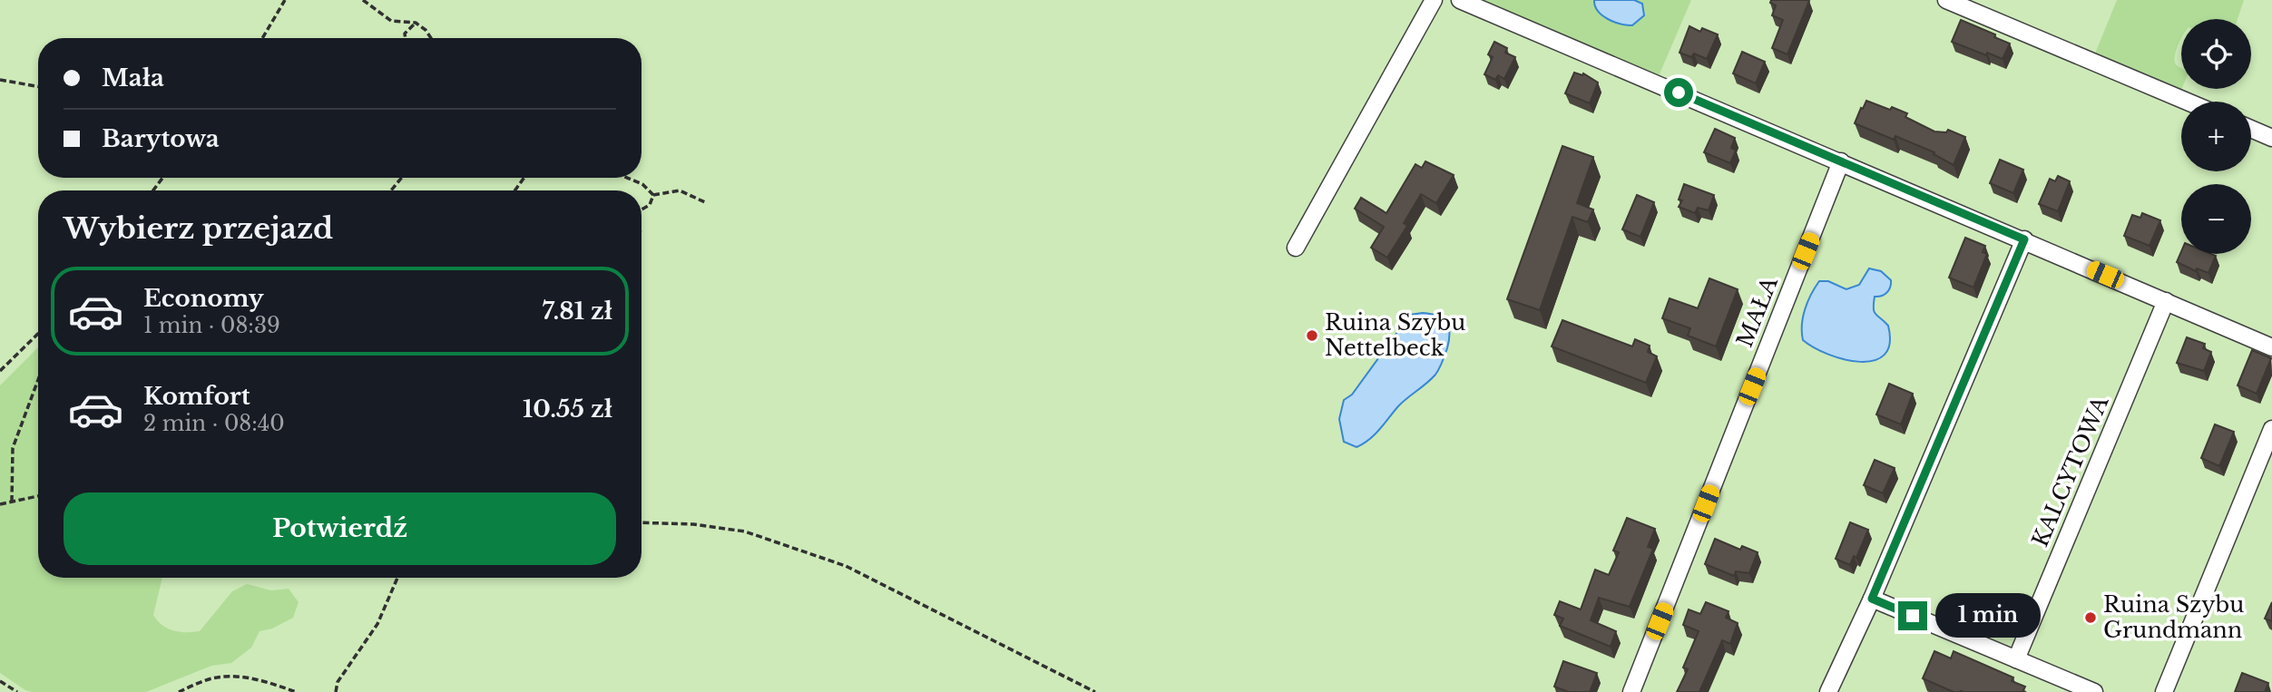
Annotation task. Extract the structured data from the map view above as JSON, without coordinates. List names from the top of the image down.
{
  "streets": {
    "street": ["MAŁA", "KALCYTOWA"]
  },
  "places": ["Ruina Szybu Nettelbeck", "Ruina Szybu Grundmann"],
  "page": {
    "map_buttons": ["+", "−"],
    "banner": ["Mała", "Barytowa"],
    "heading": "Wybierz przejazd",
    "list": [
      {
        "name": "Economy",
        "note": "1 min · 08:39",
        "value": "7.81 zł"
      },
      {
        "name": "Komfort",
        "note": "2 min · 08:40",
        "value": "10.55 zł"
      }
    ],
    "buttons": "Potwierdź",
    "bubble": "1 min"
  }
}
